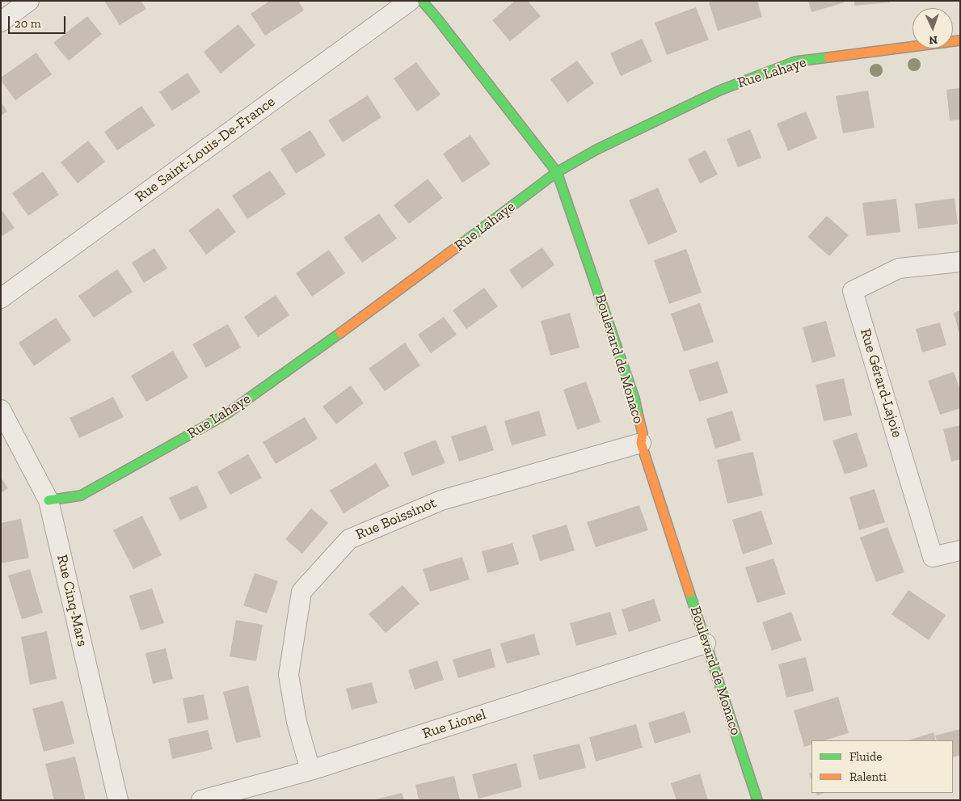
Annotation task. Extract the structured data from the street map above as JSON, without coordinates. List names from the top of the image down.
{
  "streets": {
    "street": [
      "Rue Lahaye",
      "Rue Saint-Louis-De-France",
      "Boulevard de Monaco",
      "Rue Gérard-Lajoie",
      "Rue Boissinot",
      "Rue Cinq-Mars",
      "Rue Lionel"
    ]
  },
  "crossings": [
    ["Rue Lahaye", "Boulevard de Monaco"],
    ["Rue Lahaye", "Rue Cinq-Mars"],
    ["Boulevard de Monaco", "Rue Boissinot"],
    ["Boulevard de Monaco", "Rue Lionel"],
    ["Rue Boissinot", "Rue Lionel"]
  ],
  "legend": ["Fluide", "Ralenti"],
  "scale_bar": "20 m",
  "north": "bottom"
}
